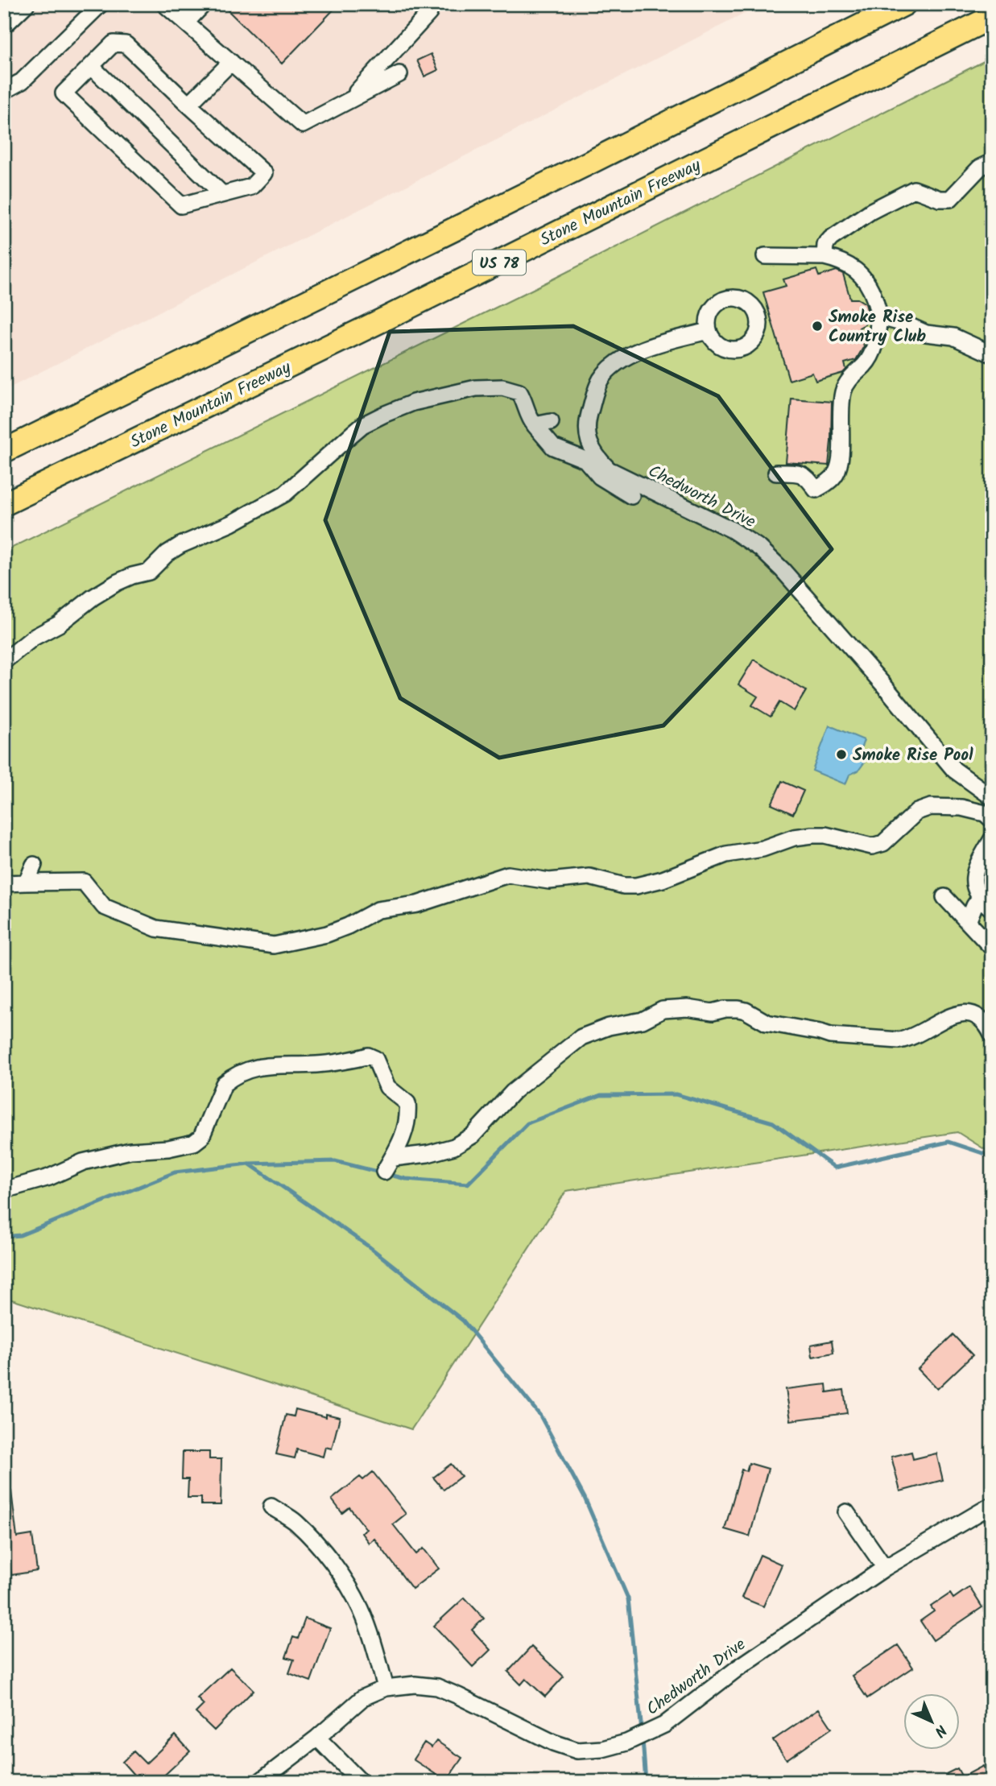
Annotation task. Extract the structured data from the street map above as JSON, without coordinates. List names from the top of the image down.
{
  "streets": {
    "highway": ["Stone Mountain Freeway", "US 78"],
    "street": ["Chedworth Drive"]
  },
  "places": ["Smoke Rise Country Club", "Smoke Rise Pool"],
  "north": "bottom right"
}
